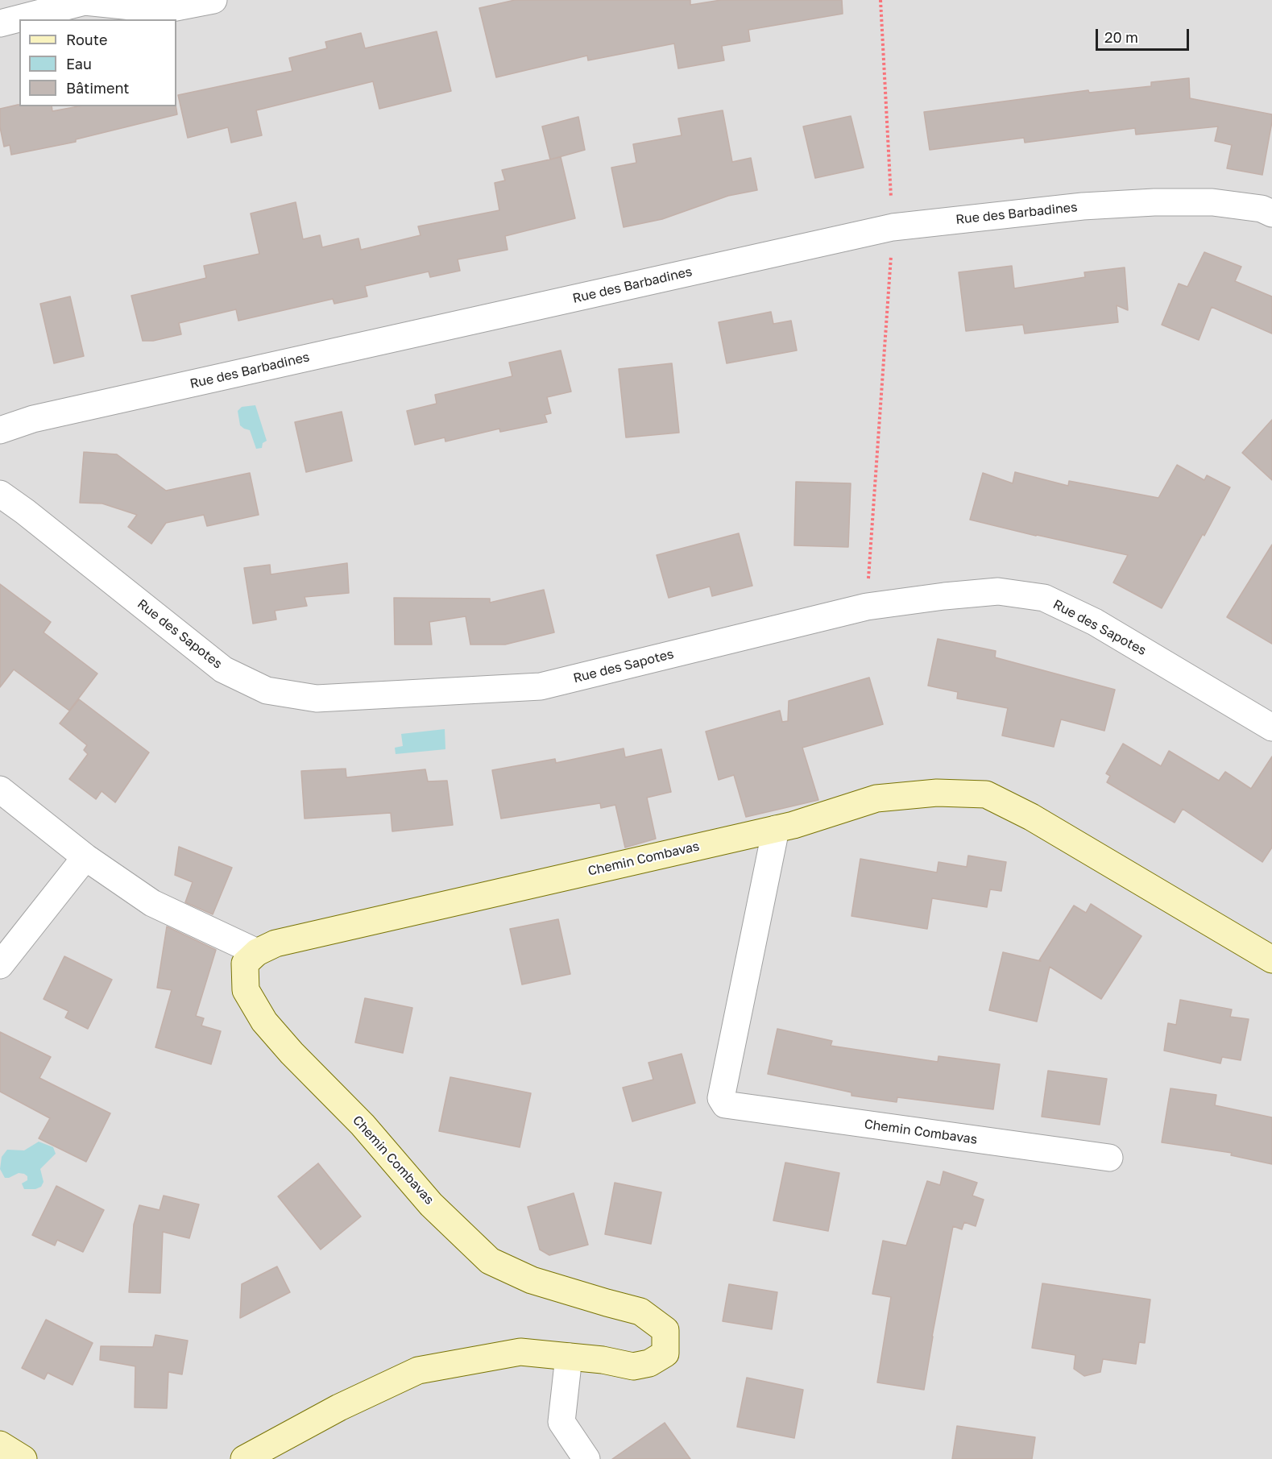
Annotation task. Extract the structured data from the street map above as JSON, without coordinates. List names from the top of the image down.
{
  "streets": {
    "street": ["Rue des Barbadines", "Rue des Sapotes", "Chemin Combavas"]
  },
  "legend": ["Route", "Eau", "Bâtiment"],
  "scale_bar": "20 m"
}
